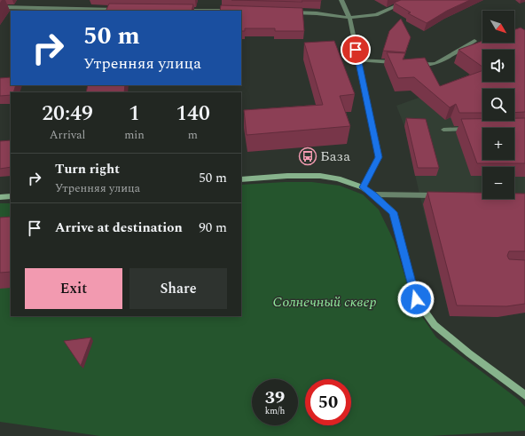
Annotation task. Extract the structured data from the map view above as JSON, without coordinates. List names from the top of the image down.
{
  "parks": ["Солнечный сквер"],
  "places": {
    "bus stop": ["База"]
  },
  "north": "bottom right",
  "page": {
    "map_buttons": ["+", "−"],
    "turn": ["50 m", "Утренняя улица"],
    "eta": [
      "20:49",
      "Arrival",
      "1",
      "min",
      "140",
      "m"
    ],
    "list": [
      {
        "name": "Turn right",
        "note": "Утренняя улица",
        "value": "50 m"
      },
      {
        "name": "Arrive at destination",
        "value": "90 m"
      }
    ],
    "buttons": ["Exit", "Share"],
    "speed": "39 km/h",
    "limit": "50"
  }
}
